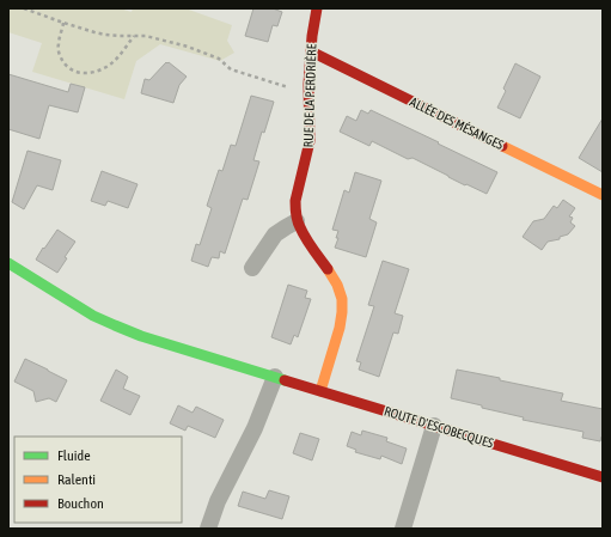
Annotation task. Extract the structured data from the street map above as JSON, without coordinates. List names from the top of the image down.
{
  "streets": {
    "street": ["RUE DE LA PERDRIÈRE", "ALLÉE DES MÉSANGES", "ROUTE D'ESCOBECQUES"]
  },
  "crossings": [
    ["RUE DE LA PERDRIÈRE", "ALLÉE DES MÉSANGES"]
  ],
  "legend": ["Fluide", "Ralenti", "Bouchon"]
}
